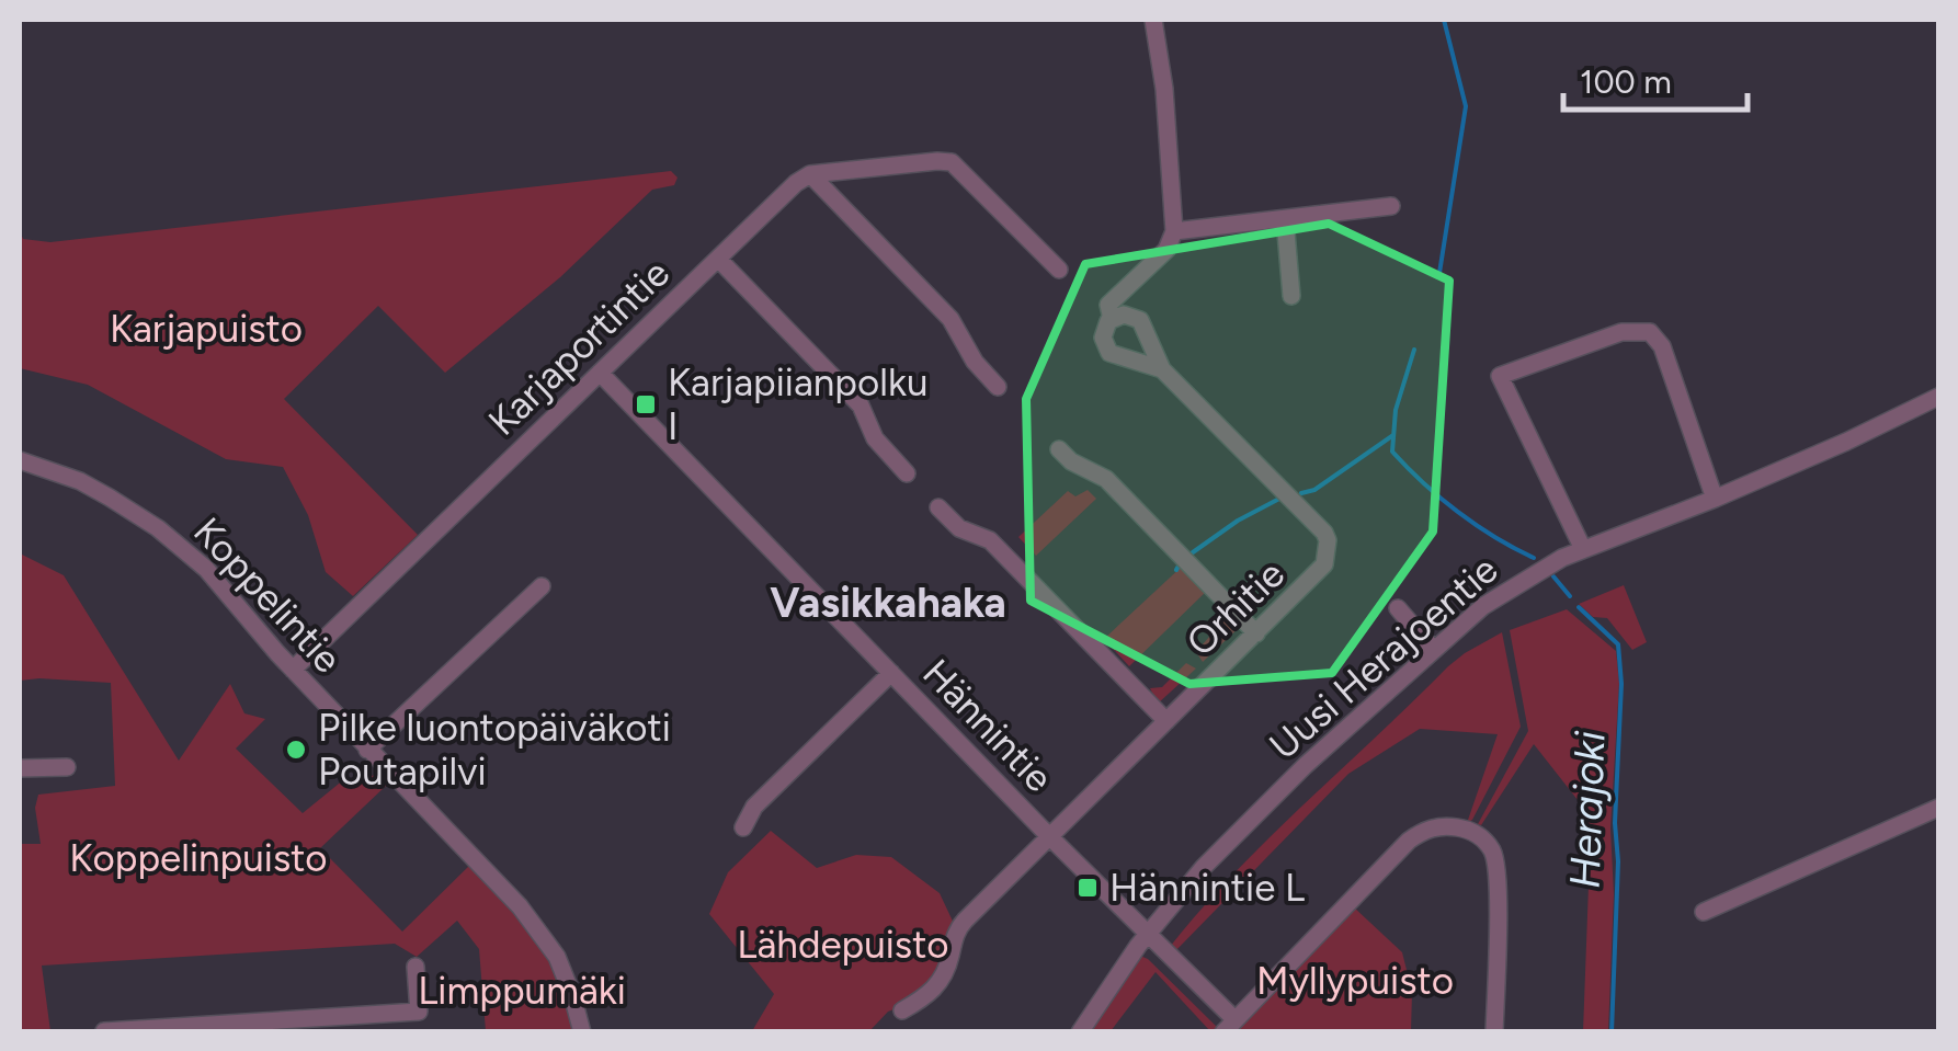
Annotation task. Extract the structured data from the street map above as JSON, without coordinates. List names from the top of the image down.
{
  "streets": {
    "street": [
      "Karjaportintie",
      "Koppelintie",
      "Orhitie",
      "Uusi Herajoentie",
      "Hännintie"
    ]
  },
  "crossings": [
    ["Karjaportintie", "Koppelintie"],
    ["Karjaportintie", "Hännintie"],
    ["Orhitie", "Hännintie"],
    ["Uusi Herajoentie", "Hännintie"]
  ],
  "districts": ["Vasikkahaka"],
  "water": ["Herajoki"],
  "parks": [
    "Karjapuisto",
    "Koppelinpuisto",
    "Lähdepuisto",
    "Myllypuisto",
    "Limppumäki"
  ],
  "places": {
    "transit": ["Karjapiianpolku I", "Hännintie L"],
    "other": ["Pilke luontopäiväkoti Poutapilvi"]
  },
  "scale_bar": "100 m"
}
